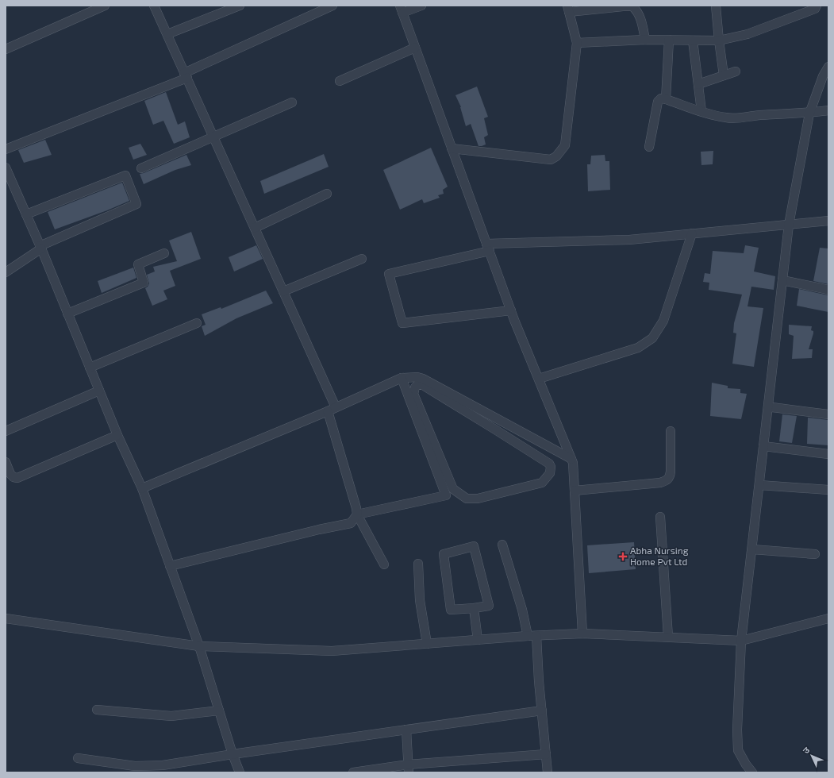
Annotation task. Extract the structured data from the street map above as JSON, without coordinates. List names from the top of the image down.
{
  "places": {
    "health": ["Abha Nursing Home Pvt Ltd"]
  },
  "north": "top left"
}
